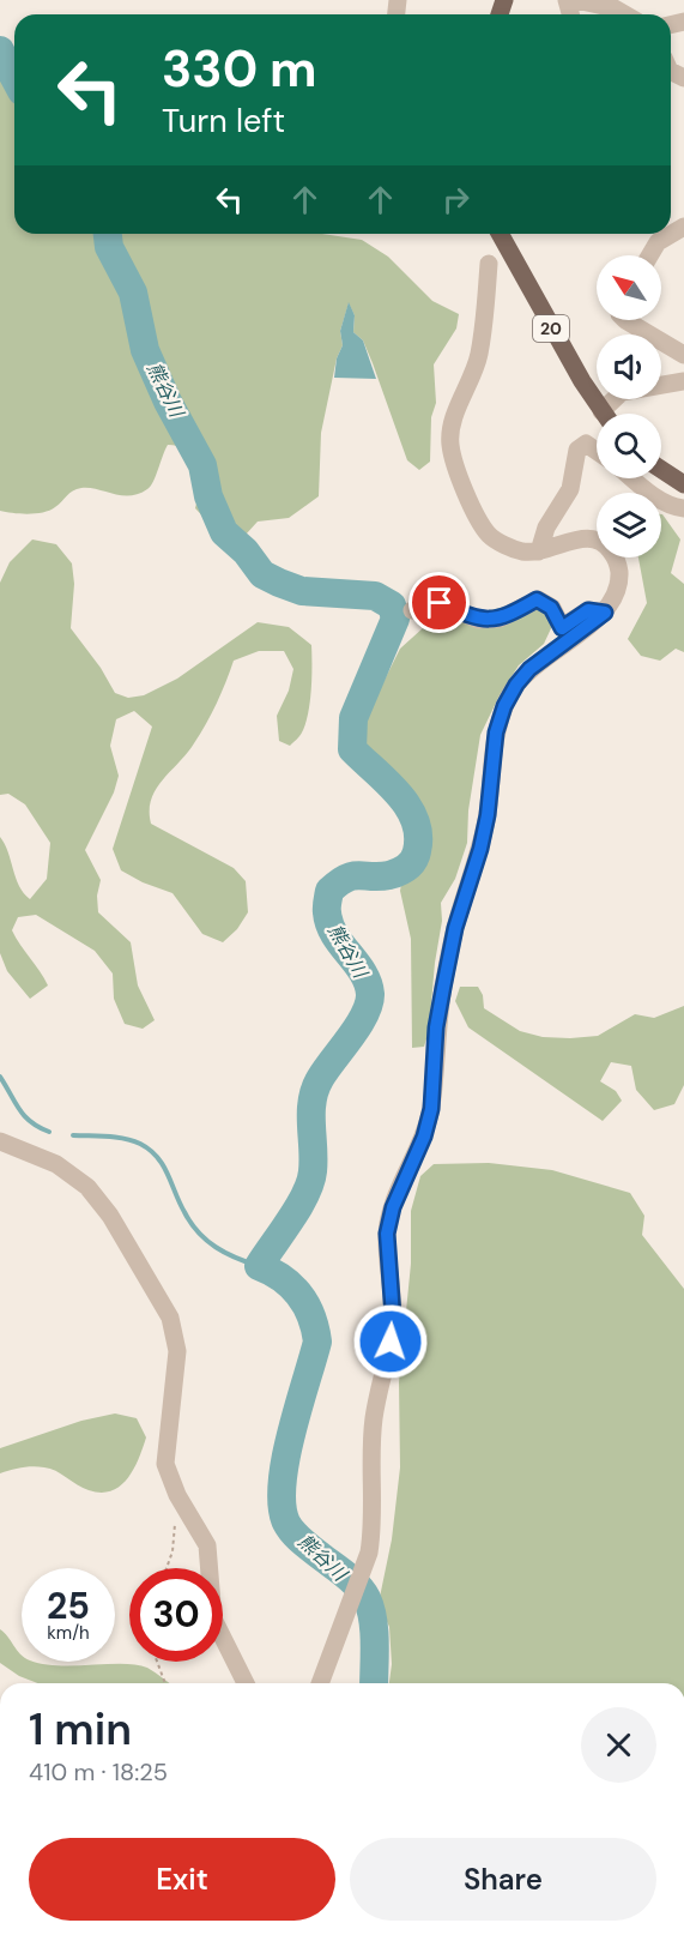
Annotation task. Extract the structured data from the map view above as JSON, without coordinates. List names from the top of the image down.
{
  "streets": {
    "main road": ["20"]
  },
  "water": ["熊谷川"],
  "north": "top left",
  "page": {
    "turn": ["330 m", "Turn left"],
    "speed": "25 km/h",
    "limit": "30",
    "heading": ["1 min", "410 m · 18:25"],
    "buttons": ["Exit", "Share"]
  }
}
